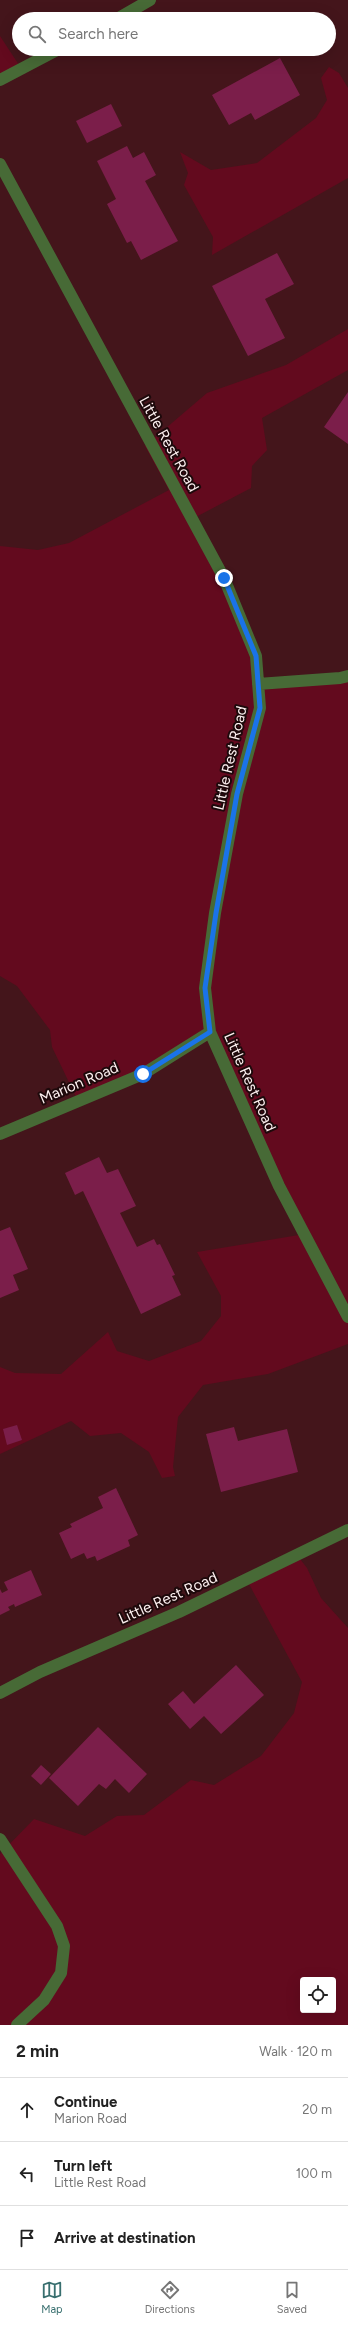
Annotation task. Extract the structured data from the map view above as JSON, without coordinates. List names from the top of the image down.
{
  "streets": {
    "street": ["Little Rest Road", "Marion Road"]
  },
  "crossings": [
    ["Little Rest Road", "Marion Road"]
  ],
  "page": {
    "search": "Search here",
    "heading": ["2 min", "Walk · 120 m"],
    "list": [
      ["Continue", "Marion Road", "20 m"],
      ["Turn left", "Little Rest Road", "100 m"],
      "Arrive at destination"
    ],
    "nav": ["Map", "Directions", "Saved"]
  }
}
